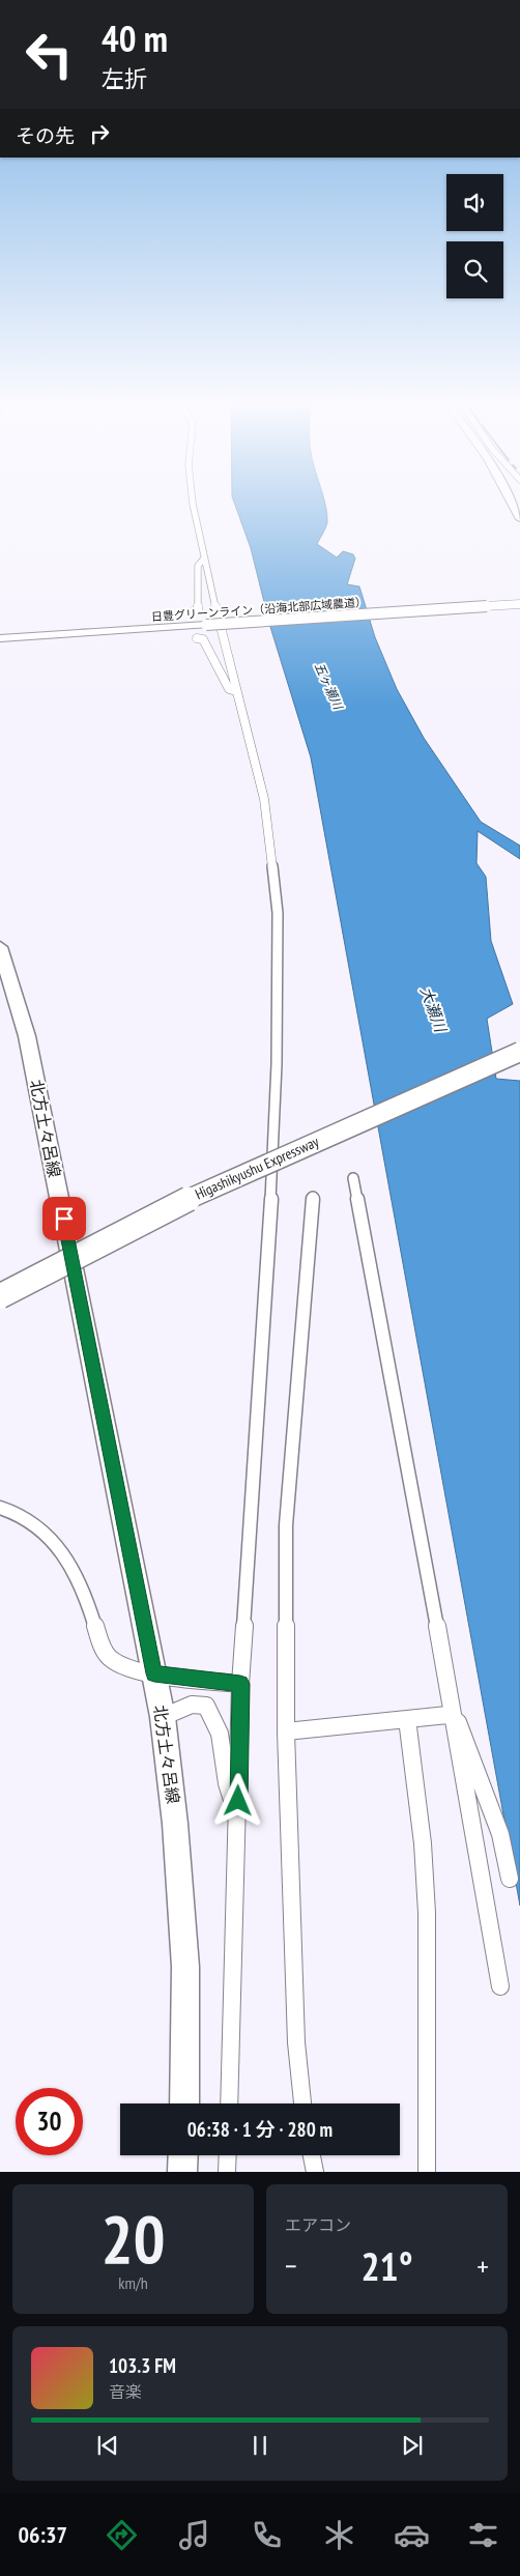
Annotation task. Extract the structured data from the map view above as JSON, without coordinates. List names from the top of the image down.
{
  "streets": {
    "highway": ["Higashikyushu Expressway"],
    "main road": ["北方土々呂線"],
    "street": ["日豊グリーンライン（沿海北部広域農道）"]
  },
  "water": ["五ヶ瀬川", "大瀬川"],
  "page": {
    "turn": ["40 m", "左折"],
    "then": "その先",
    "limit": "30",
    "trip": "06:38 · 1 分 · 280 m",
    "tile": [
      ["20", "km/h"],
      "エアコン"
    ],
    "heat": ["−", "21°", "+"],
    "song": ["103.3 FM", "音楽"],
    "tabs": "06:37"
  }
}
